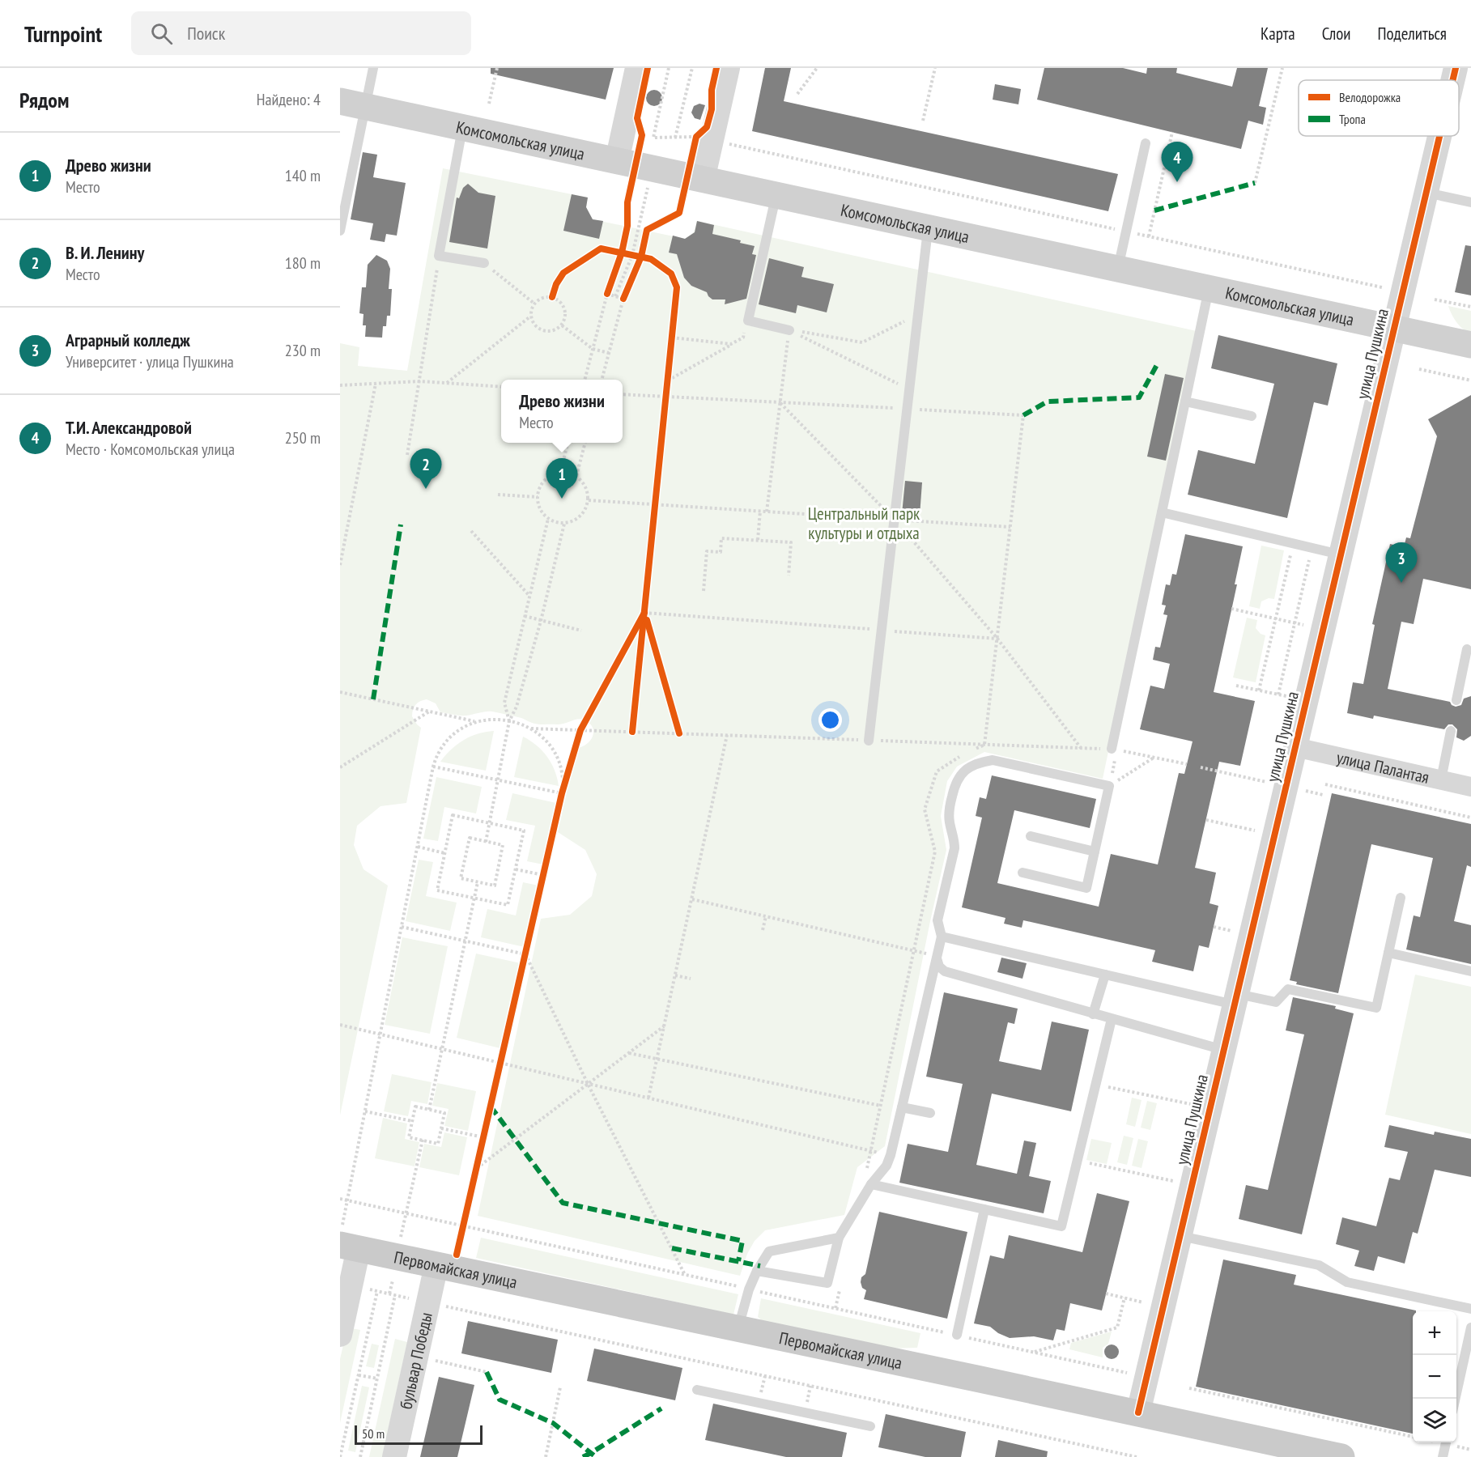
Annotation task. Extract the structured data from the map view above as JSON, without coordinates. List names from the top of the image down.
{
  "streets": {
    "main road": ["Комсомольская улица", "Первомайская улица"],
    "street": ["улица Пушкина", "улица Палантая", "бульвар Победы"]
  },
  "crossings": [
    ["Комсомольская улица", "улица Пушкина"],
    ["улица Пушкина", "улица Палантая"],
    ["улица Пушкина", "Первомайская улица"],
    ["Первомайская улица", "бульвар Победы"]
  ],
  "parks": ["Центральный парк культуры и отдыха"],
  "legend": ["Велодорожка", "Тропа"],
  "scale_bar": "50 m",
  "page": {
    "header": "Turnpoint",
    "search": "Поиск",
    "nav": ["Карта", "Слои", "Поделиться"],
    "heading": ["Рядом", "Найдено: 4"],
    "list": [
      {
        "mark": "1",
        "name": "Древо жизни",
        "note": "Место",
        "value": "140 m"
      },
      {
        "mark": "2",
        "name": "В. И. Ленину",
        "note": "Место",
        "value": "180 m"
      },
      {
        "mark": "3",
        "name": "Аграрный колледж",
        "note": "Университет · улица Пушкина",
        "value": "230 m"
      },
      {
        "mark": "4",
        "name": "Т.И. Александровой",
        "note": "Место · Комсомольская улица",
        "value": "250 m"
      }
    ],
    "pins": [
      "4",
      "2",
      "1",
      "3"
    ],
    "popup": ["Древо жизни", "Место"],
    "map_buttons": ["+", "−"],
    "scale": "50 m"
  }
}
